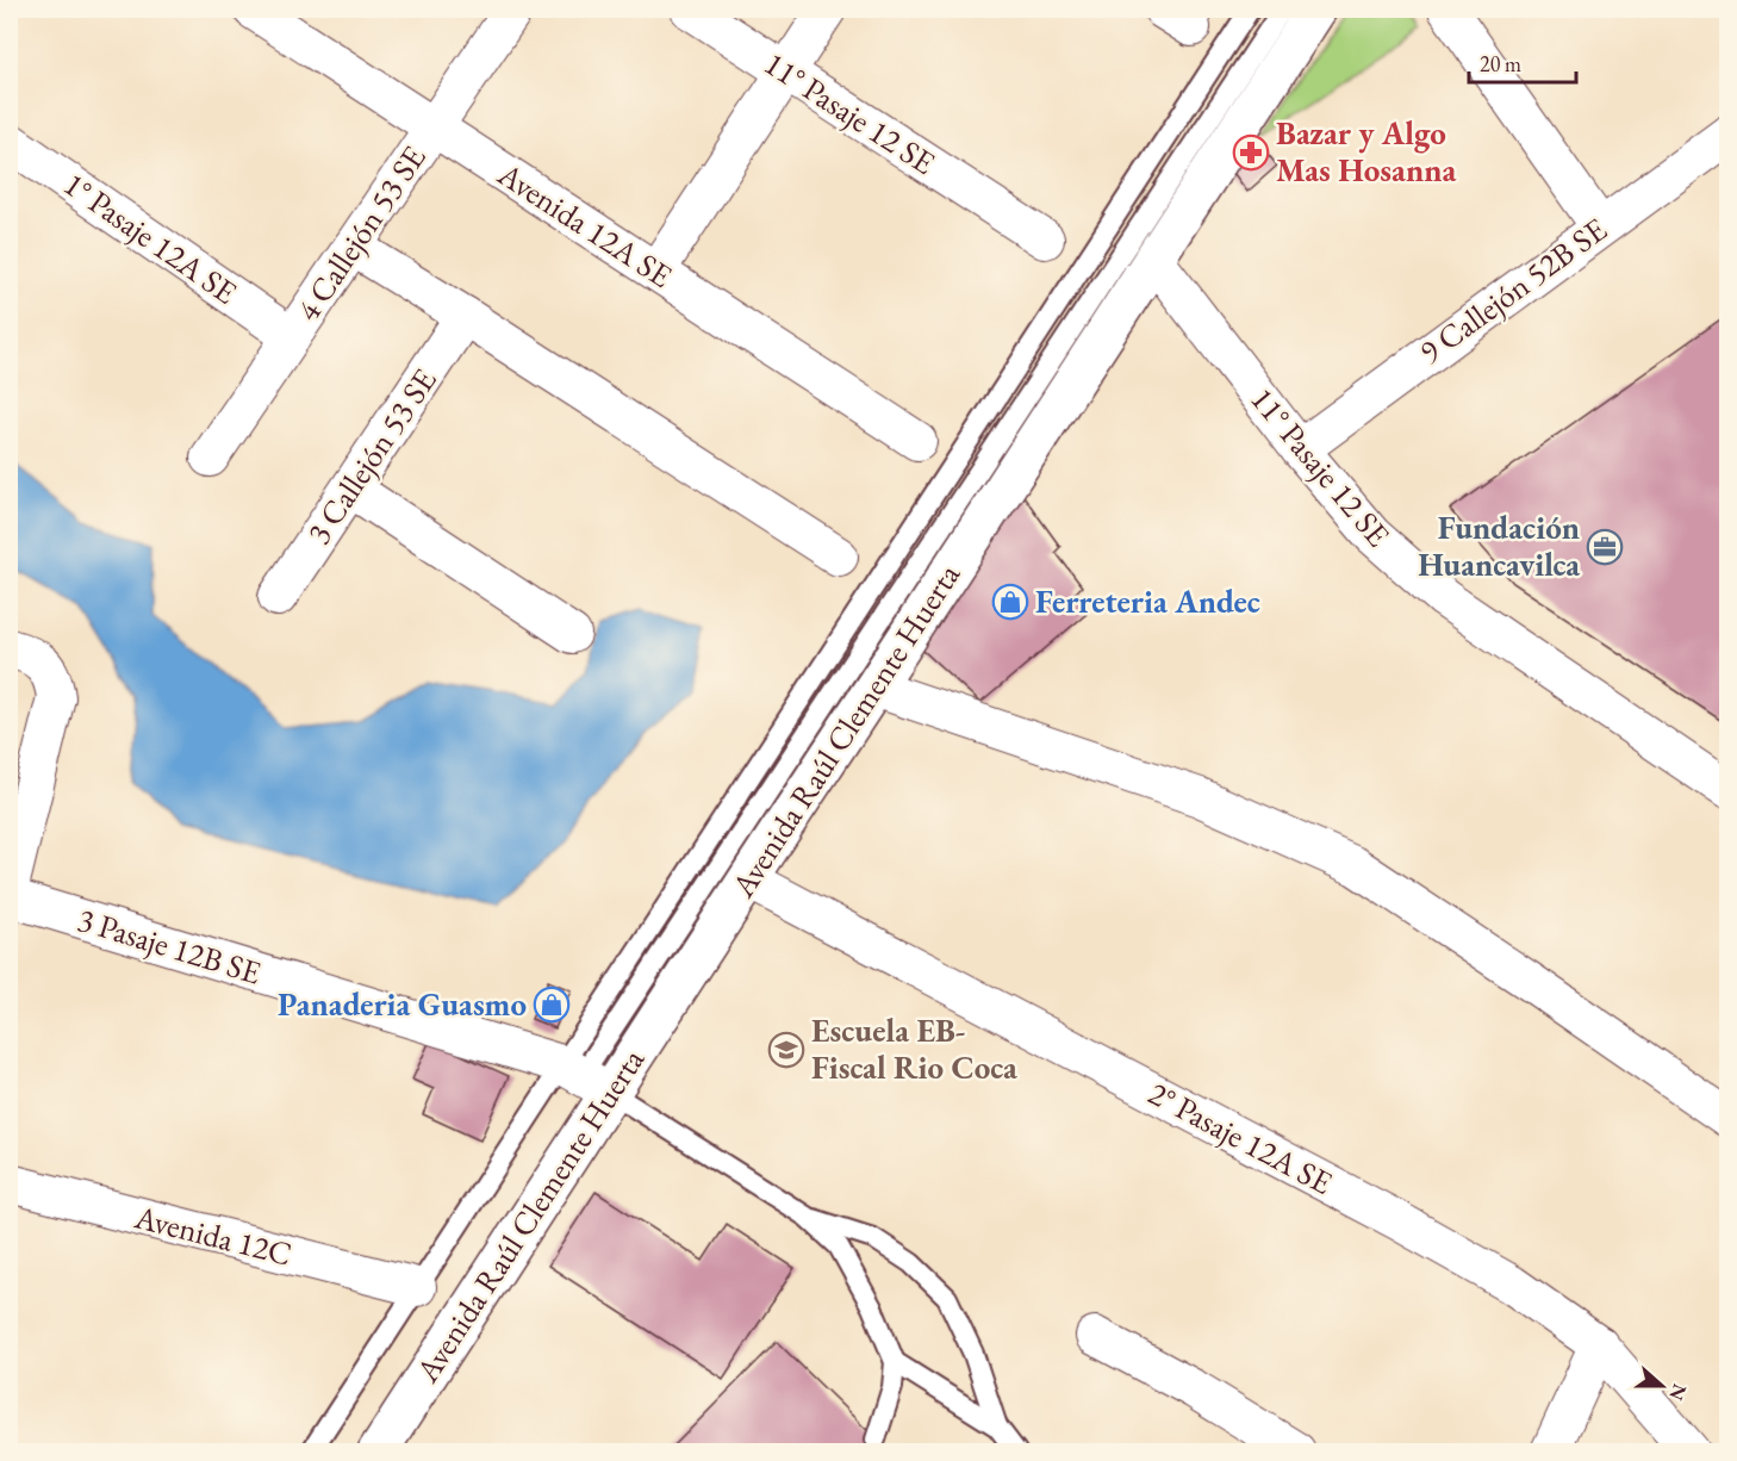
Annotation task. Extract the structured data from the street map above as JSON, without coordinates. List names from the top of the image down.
{
  "streets": {
    "street": [
      "11° Pasaje 12 SE",
      "Avenida 12A SE",
      "4 Callejón 53 SE",
      "1° Pasaje 12A SE",
      "9 Callejón 52B SE",
      "3 Callejón 53 SE",
      "Avenida Raúl Clemente Huerta",
      "3 Pasaje 12B SE",
      "2° Pasaje 12A SE",
      "Avenida 12C"
    ]
  },
  "crossings": [
    ["11° Pasaje 12 SE", "9 Callejón 52B SE"],
    ["11° Pasaje 12 SE", "Avenida Raúl Clemente Huerta"],
    ["Avenida 12A SE", "4 Callejón 53 SE"],
    ["4 Callejón 53 SE", "1° Pasaje 12A SE"],
    ["Avenida Raúl Clemente Huerta", "3 Pasaje 12B SE"],
    ["Avenida Raúl Clemente Huerta", "2° Pasaje 12A SE"],
    ["Avenida Raúl Clemente Huerta", "Avenida 12C"]
  ],
  "places": {
    "pharmacy": ["Bazar y Algo Mas Hosanna"],
    "office": ["Fundación Huancavilca"],
    "shop": ["Ferreteria Andec", "Panaderia Guasmo"],
    "school or university": ["Escuela EB- Fiscal Rio Coca"]
  },
  "scale_bar": "20 m",
  "north": "right"
}
